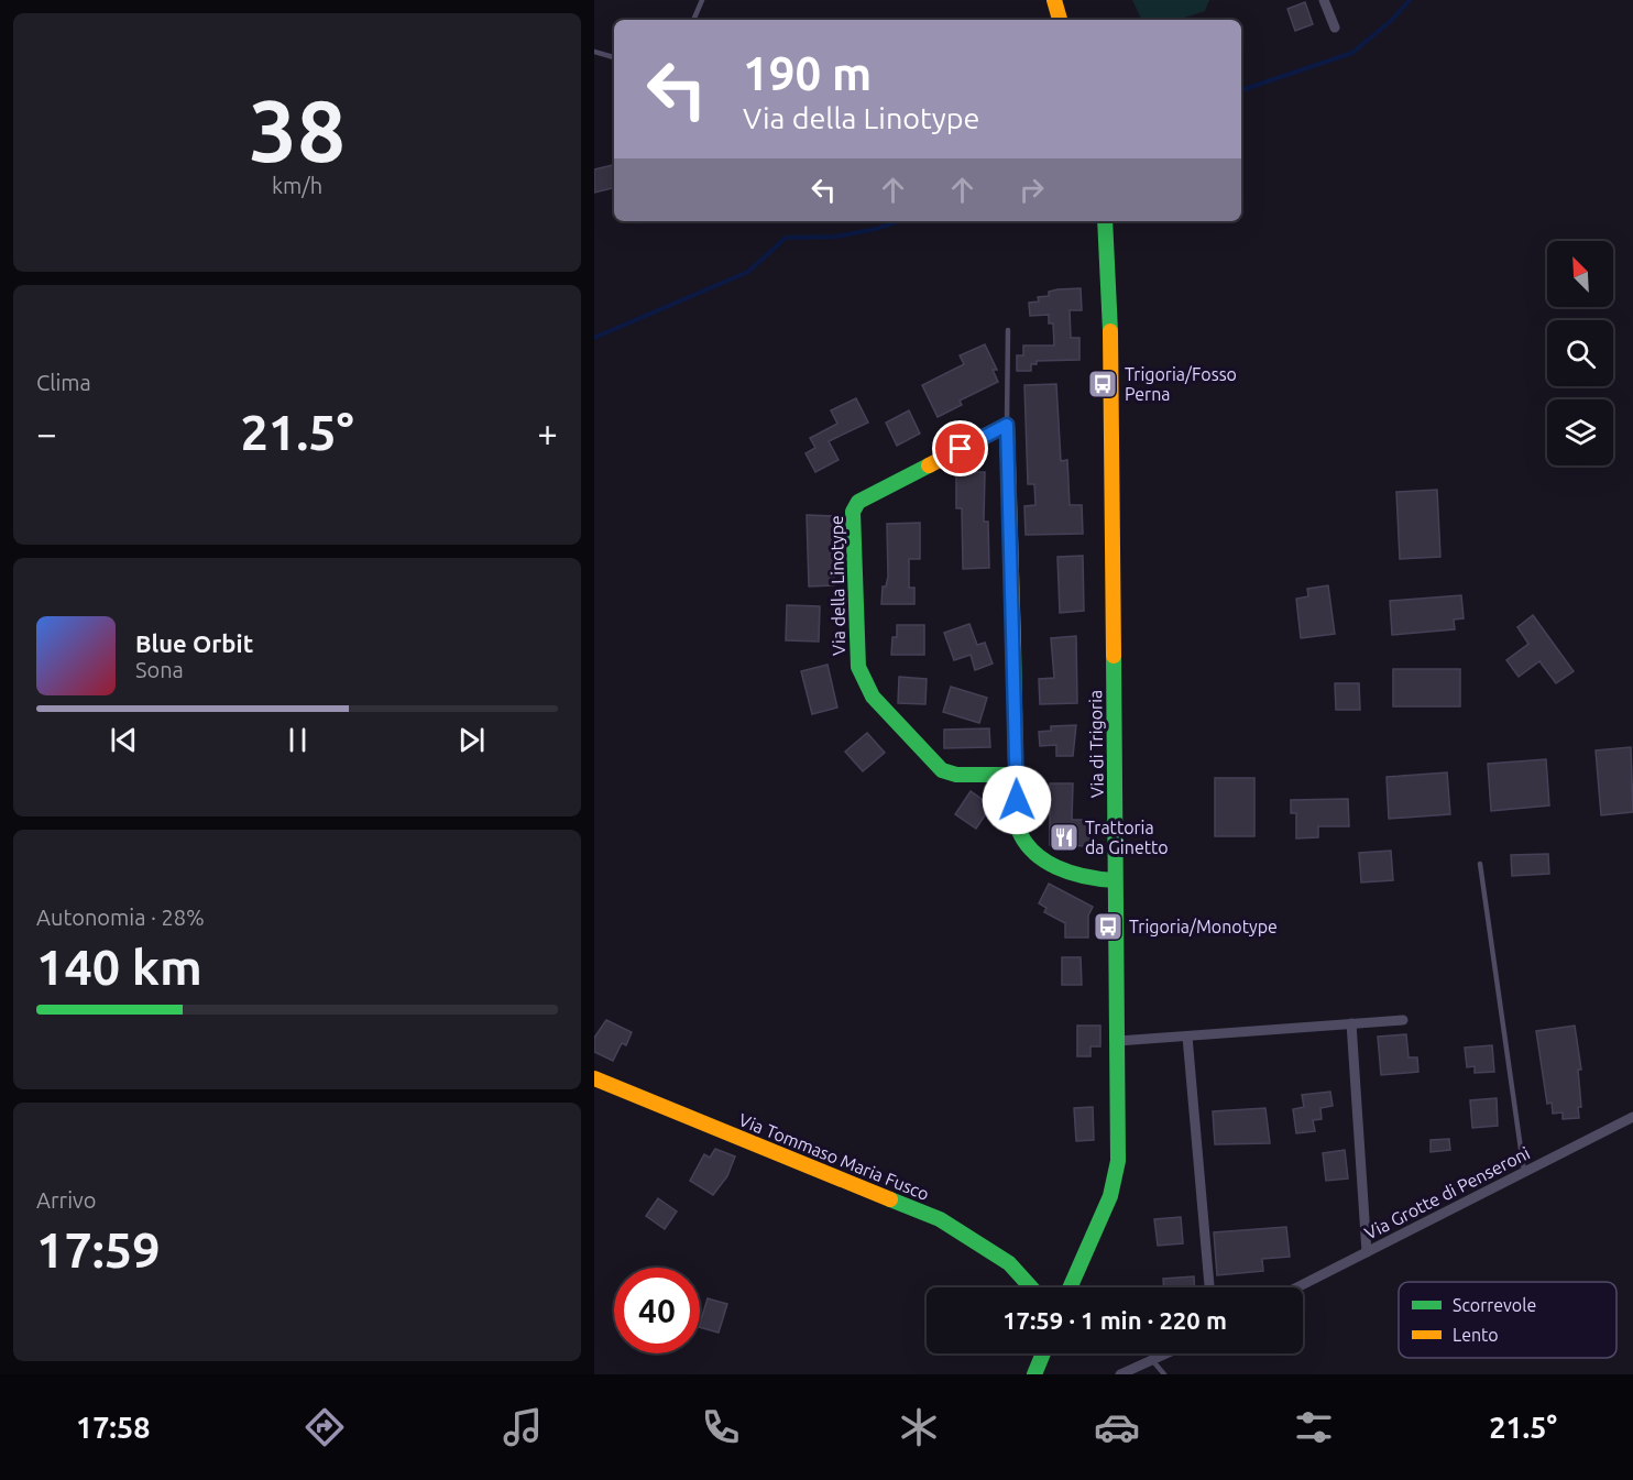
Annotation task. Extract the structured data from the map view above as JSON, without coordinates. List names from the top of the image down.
{
  "streets": {
    "street": [
      "Via della Linotype",
      "Via di Trigoria",
      "Via Tommaso Maria Fusco",
      "Via Grotte di Penseroni"
    ]
  },
  "places": {
    "bus stop": ["Trigoria/Fosso Perna", "Trigoria/Monotype"],
    "restaurant": ["Trattoria da Ginetto"]
  },
  "legend": ["Scorrevole", "Lento"],
  "north": "top left",
  "page": {
    "tile": [
      ["38", "km/h"],
      "Clima",
      ["Autonomia · 28%", "140 km"],
      ["Arrivo", "17:59"]
    ],
    "turn": ["190 m", "Via della Linotype"],
    "heat": ["−", "21.5°", "+"],
    "song": ["Blue Orbit", "Sona"],
    "limit": "40",
    "trip": "17:59 · 1 min · 220 m",
    "tabs": ["17:58", "21.5°"]
  }
}
